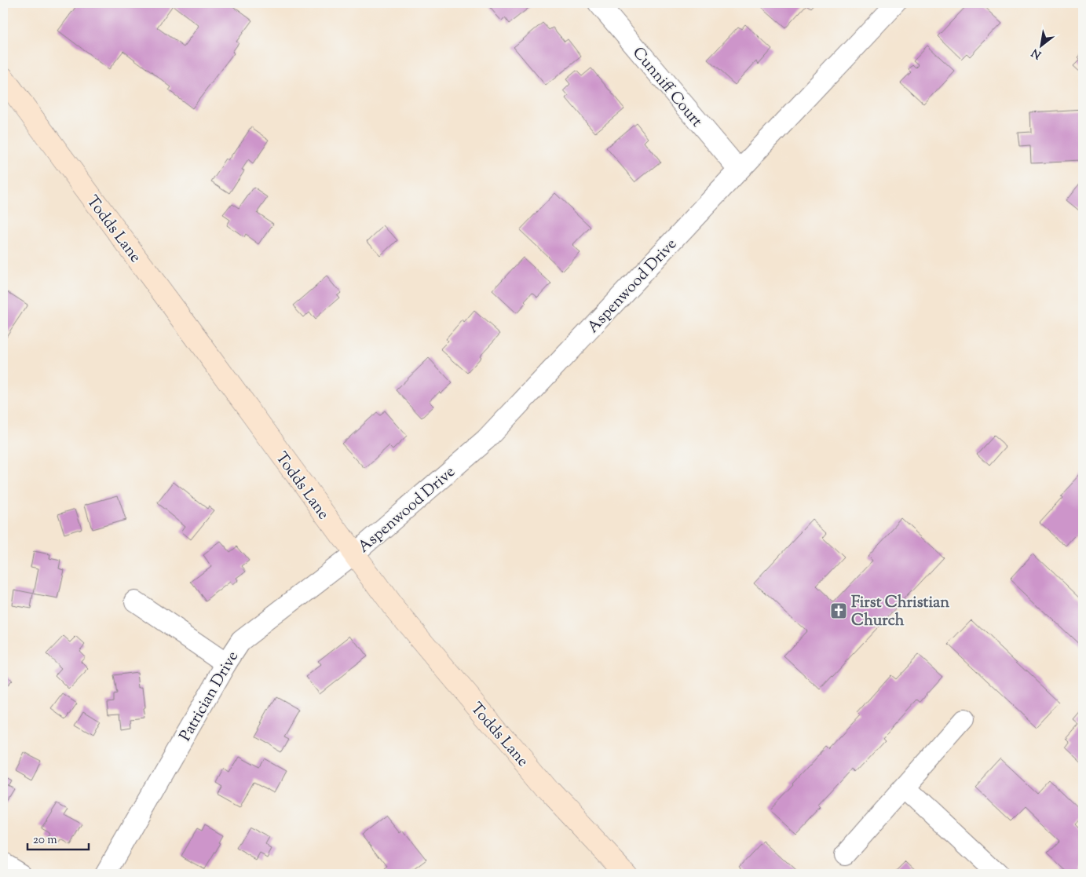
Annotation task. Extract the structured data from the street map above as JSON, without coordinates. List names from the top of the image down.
{
  "streets": {
    "main road": ["Todds Lane"],
    "street": ["Cunniff Court", "Aspenwood Drive", "Patrician Drive"]
  },
  "crossings": [
    ["Cunniff Court", "Aspenwood Drive"],
    ["Todds Lane", "Aspenwood Drive"],
    ["Todds Lane", "Patrician Drive"],
    ["Aspenwood Drive", "Patrician Drive"]
  ],
  "places": {
    "church": ["First Christian Church"]
  },
  "scale_bar": "20 m",
  "north": "bottom left"
}
